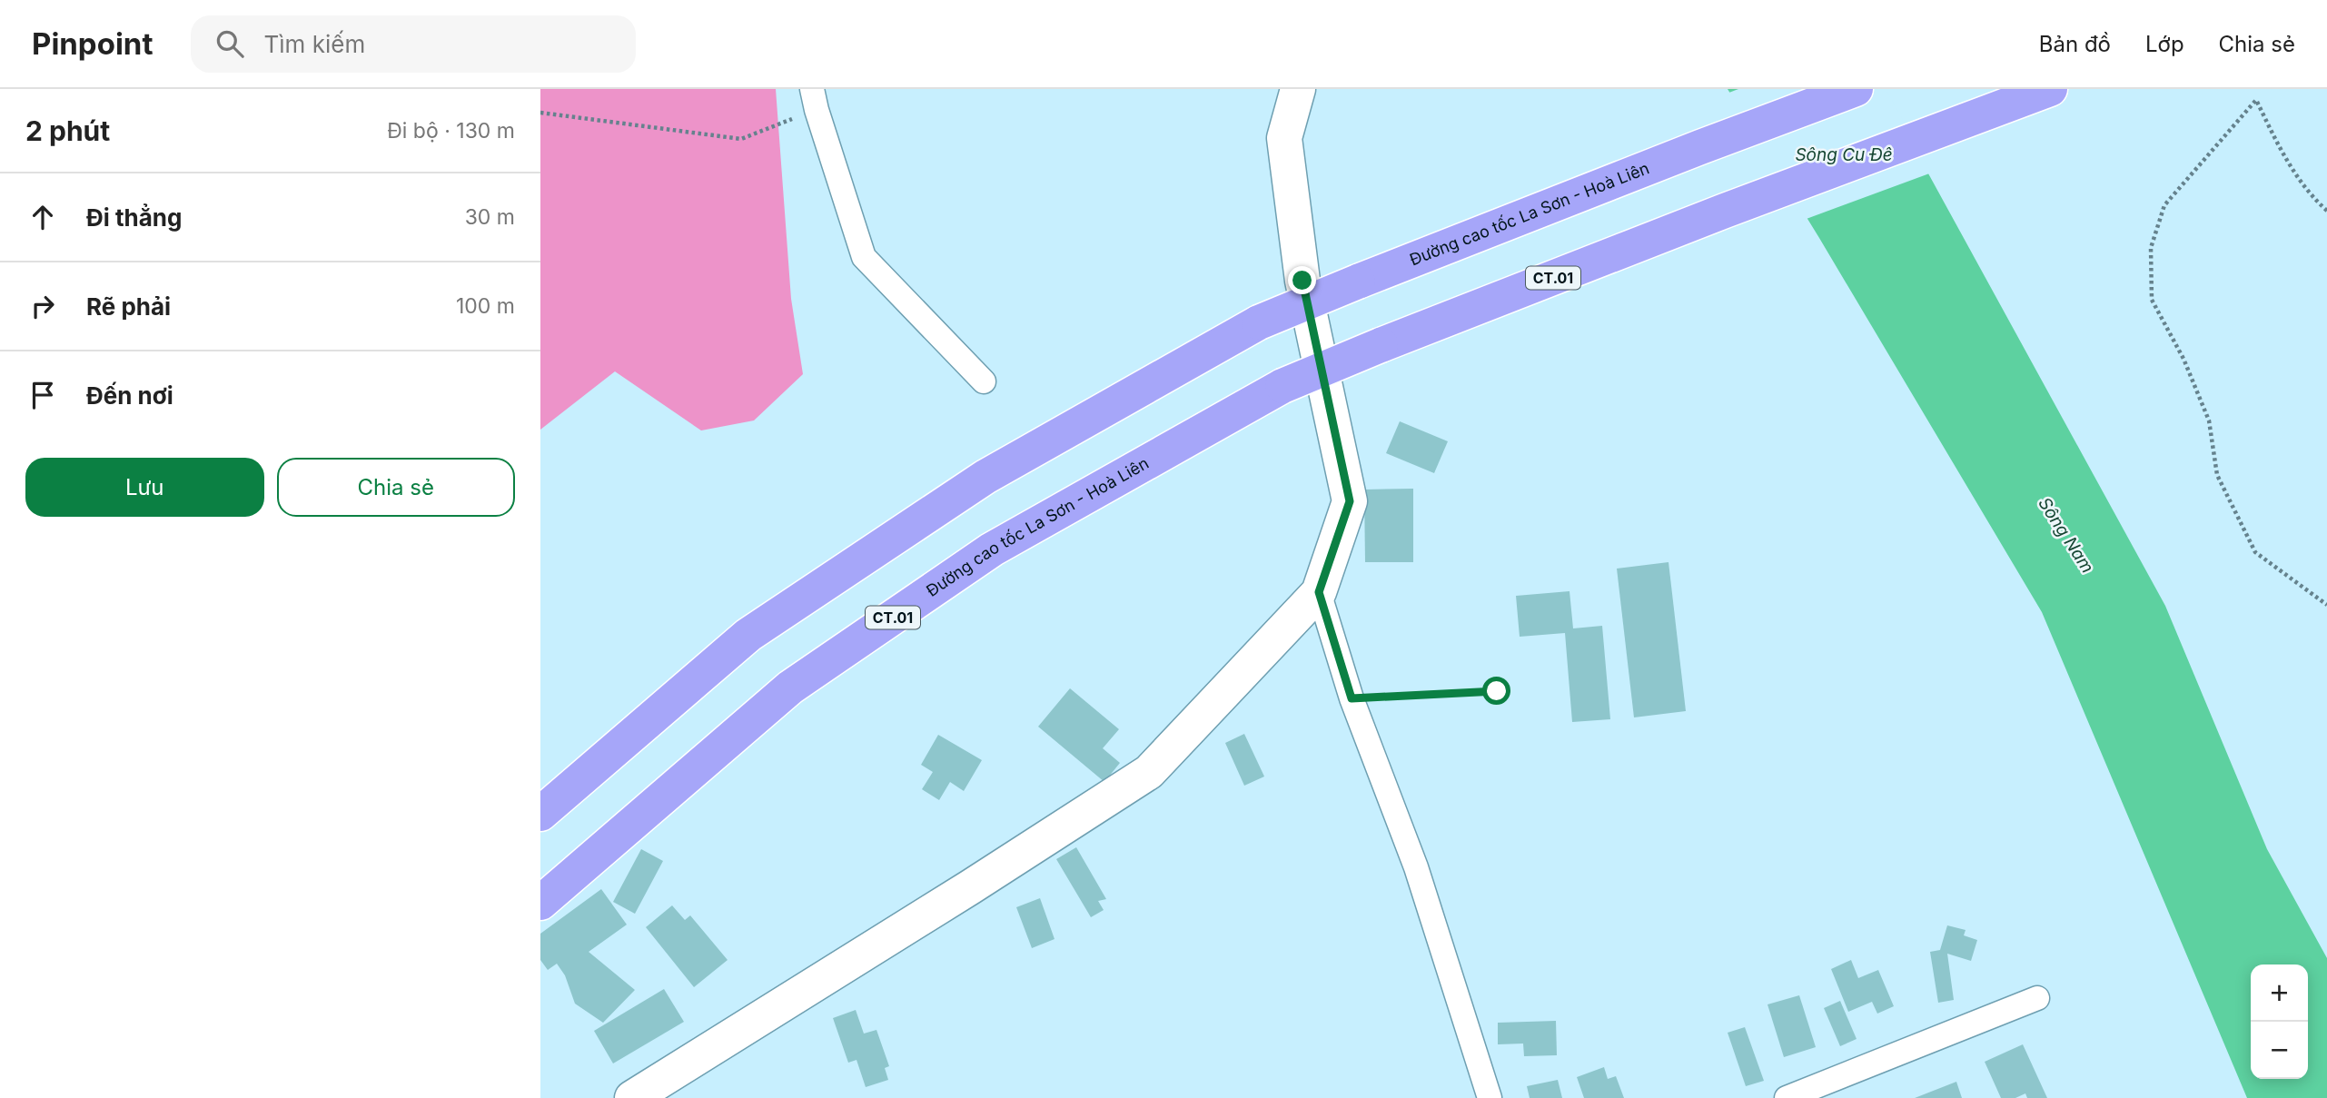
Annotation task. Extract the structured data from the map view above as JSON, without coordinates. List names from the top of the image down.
{
  "streets": {
    "highway": ["Đường cao tốc La Sơn - Hoà Liên", "CT.01"]
  },
  "water": ["Sông Cu Đê", "Sông Nam"],
  "page": {
    "header": "Pinpoint",
    "search": "Tìm kiếm",
    "nav": ["Bản đồ", "Lớp", "Chia sẻ"],
    "heading": ["2 phút", "Đi bộ · 130 m"],
    "list": [
      ["Đi thẳng", "30 m"],
      ["Rẽ phải", "100 m"],
      "Đến nơi"
    ],
    "buttons": ["Lưu", "Chia sẻ"],
    "map_buttons": ["+", "−"]
  }
}
